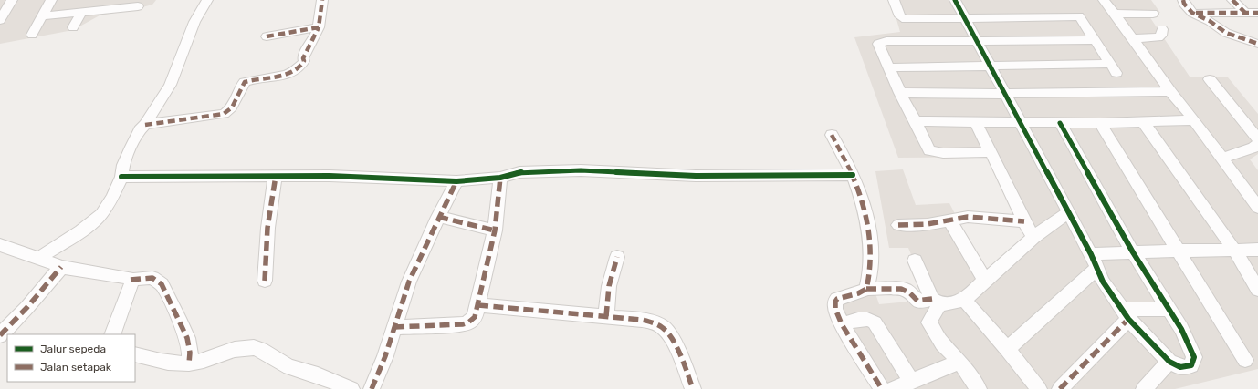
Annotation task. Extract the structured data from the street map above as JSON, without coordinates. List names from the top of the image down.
{
  "legend": ["Jalur sepeda", "Jalan setapak"]
}
